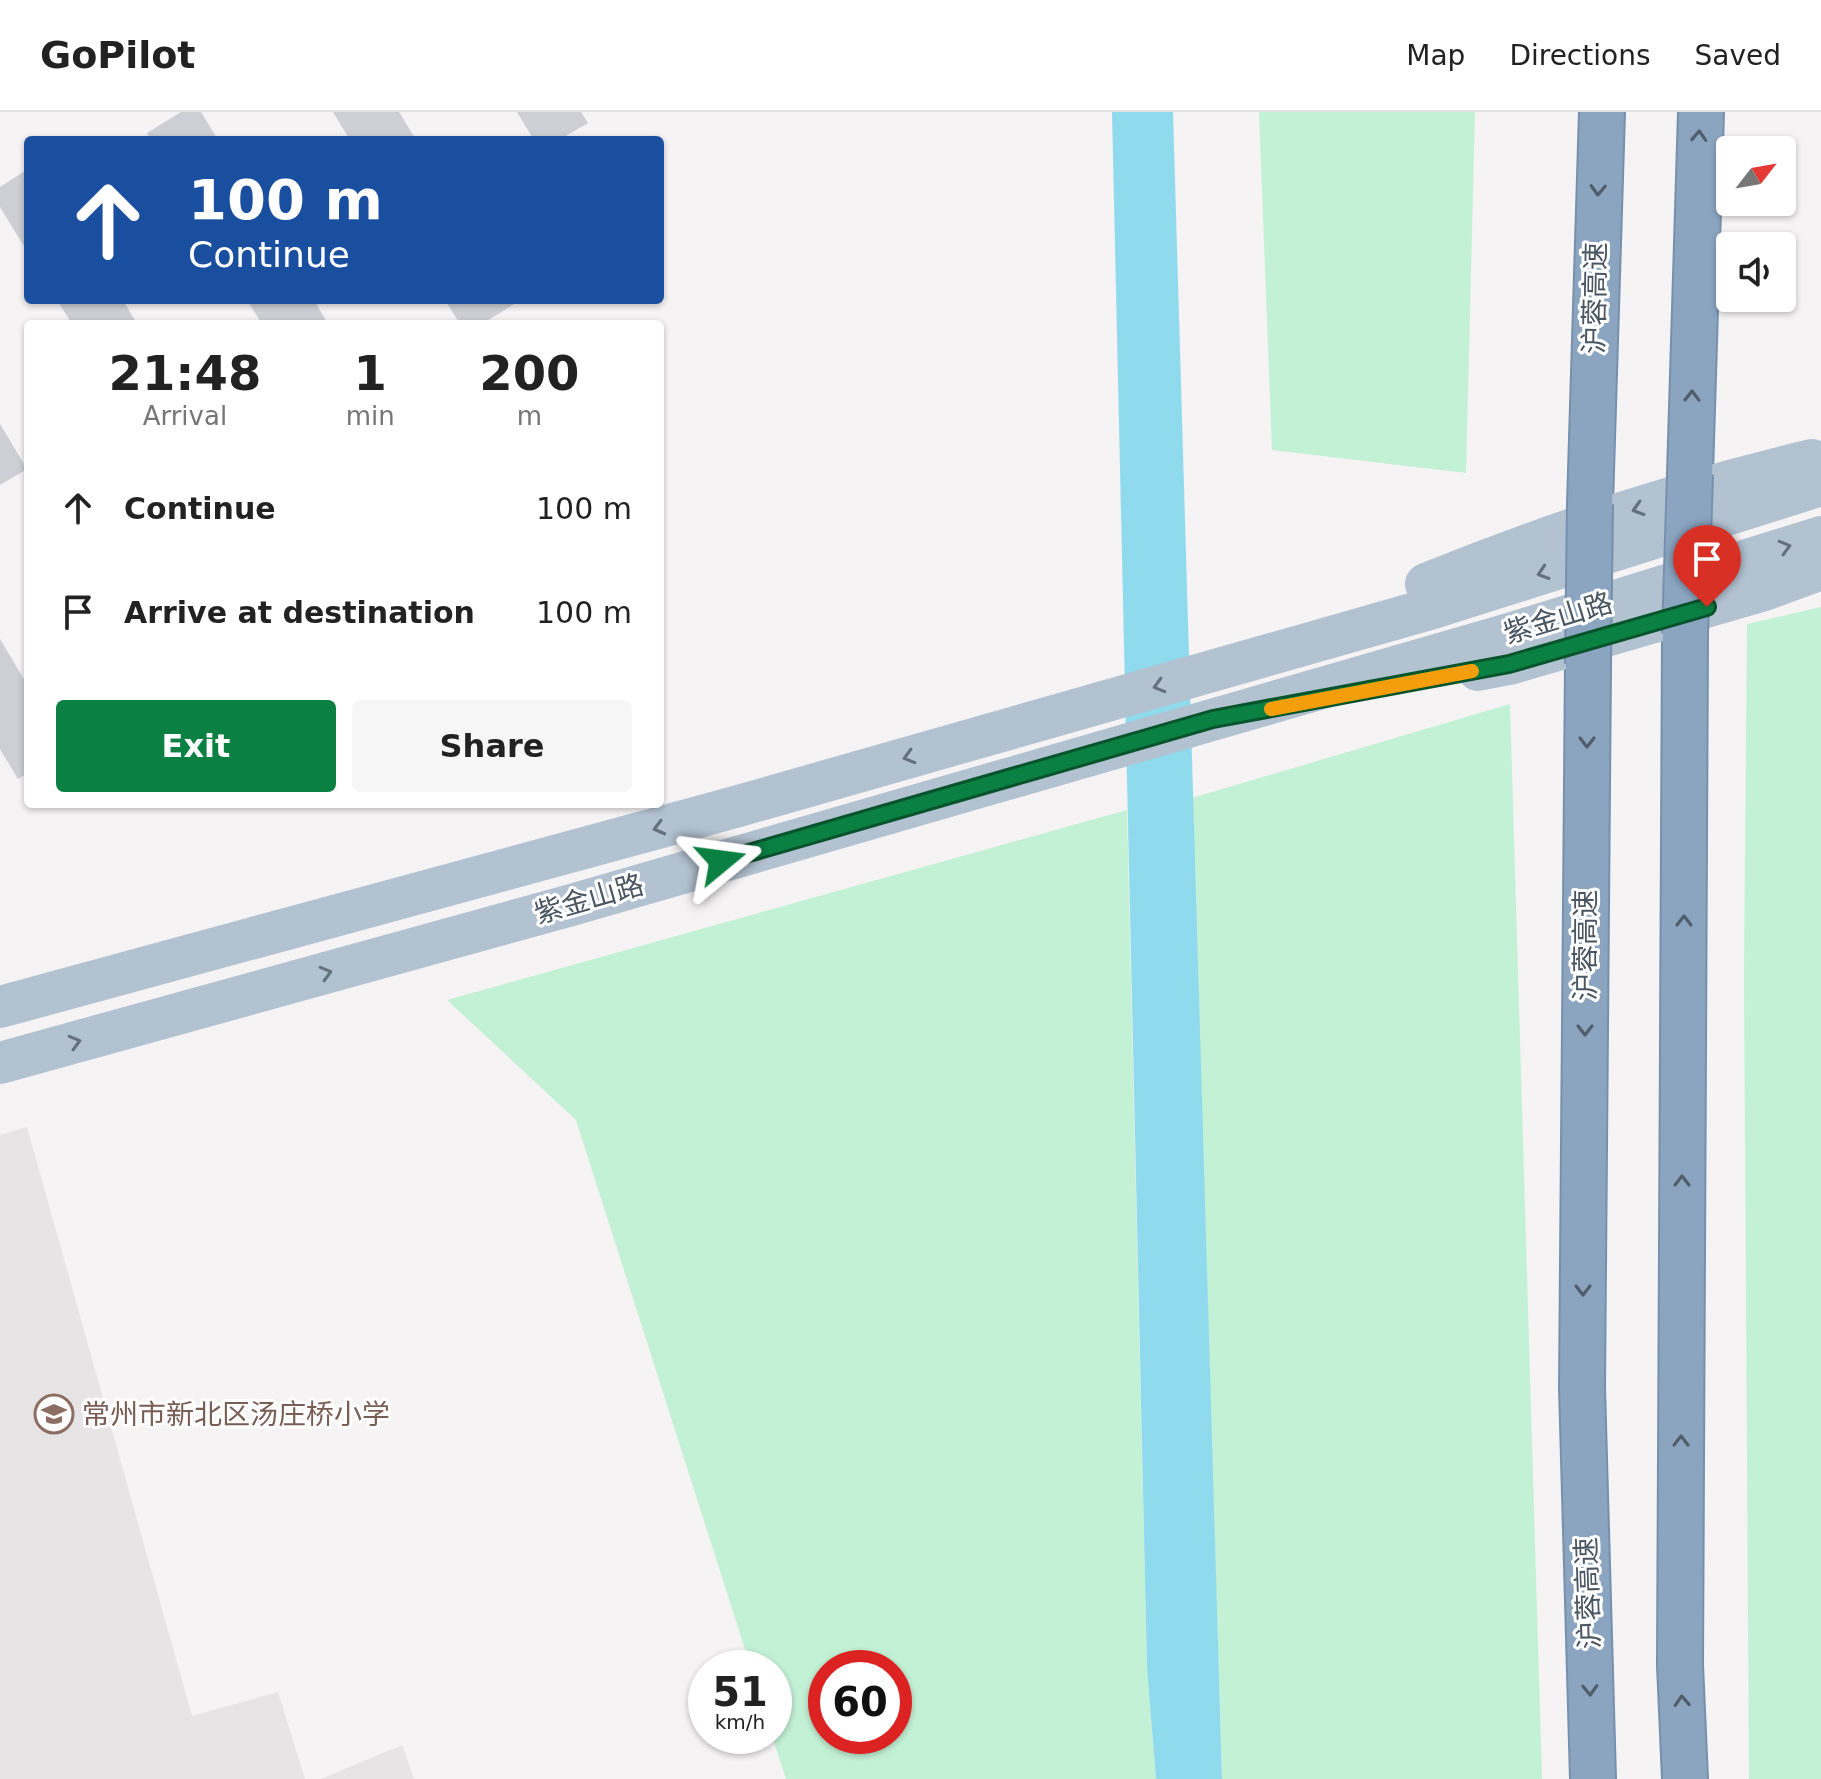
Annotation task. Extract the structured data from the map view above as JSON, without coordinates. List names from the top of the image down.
{
  "streets": {
    "highway": ["沪蓉高速"],
    "main road": ["紫金山路"]
  },
  "places": {
    "school or university": ["常州市新北区汤庄桥小学"]
  },
  "north": "top right",
  "page": {
    "header": "GoPilot",
    "nav": ["Map", "Directions", "Saved"],
    "turn": ["100 m", "Continue"],
    "eta": [
      "21:48",
      "Arrival",
      "1",
      "min",
      "200",
      "m"
    ],
    "list": [
      {
        "name": "Continue",
        "value": "100 m"
      },
      {
        "name": "Arrive at destination",
        "value": "100 m"
      }
    ],
    "buttons": ["Exit", "Share"],
    "speed": "51 km/h",
    "limit": "60"
  }
}
